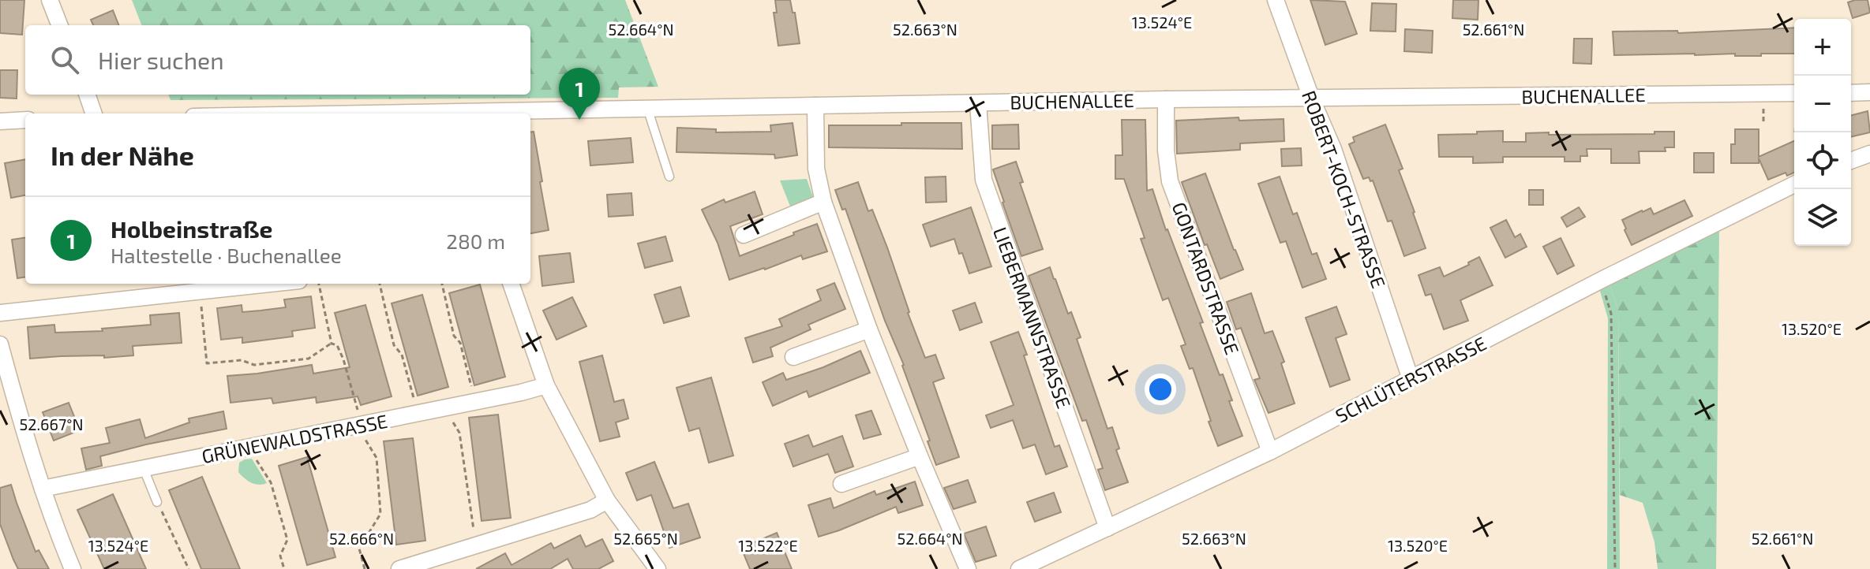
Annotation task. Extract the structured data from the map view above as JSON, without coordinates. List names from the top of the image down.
{
  "streets": {
    "street": [
      "BUCHENALLEE",
      "ROBERT-KOCH-STRASSE",
      "GONTARDSTRASSE",
      "LIEBERMANNSTRASSE",
      "SCHLÜTERSTRASSE",
      "GRÜNEWALDSTRASSE"
    ]
  },
  "crossings": [
    ["BUCHENALLEE", "ROBERT-KOCH-STRASSE"],
    ["BUCHENALLEE", "GONTARDSTRASSE"],
    ["BUCHENALLEE", "LIEBERMANNSTRASSE"],
    ["ROBERT-KOCH-STRASSE", "SCHLÜTERSTRASSE"],
    ["GONTARDSTRASSE", "SCHLÜTERSTRASSE"],
    ["LIEBERMANNSTRASSE", "SCHLÜTERSTRASSE"]
  ],
  "page": {
    "map_buttons": ["+", "−"],
    "search": "Hier suchen",
    "pins": "1",
    "heading": "In der Nähe",
    "list": [
      {
        "mark": "1",
        "name": "Holbeinstraße",
        "note": "Haltestelle · Buchenallee",
        "value": "280 m"
      }
    ]
  },
  "coordinates": [
    "13.524°E",
    "52.664°N",
    "52.663°N",
    "52.661°N",
    "13.520°E",
    "52.667°N",
    "52.666°N",
    "52.665°N",
    "13.522°E"
  ]
}
